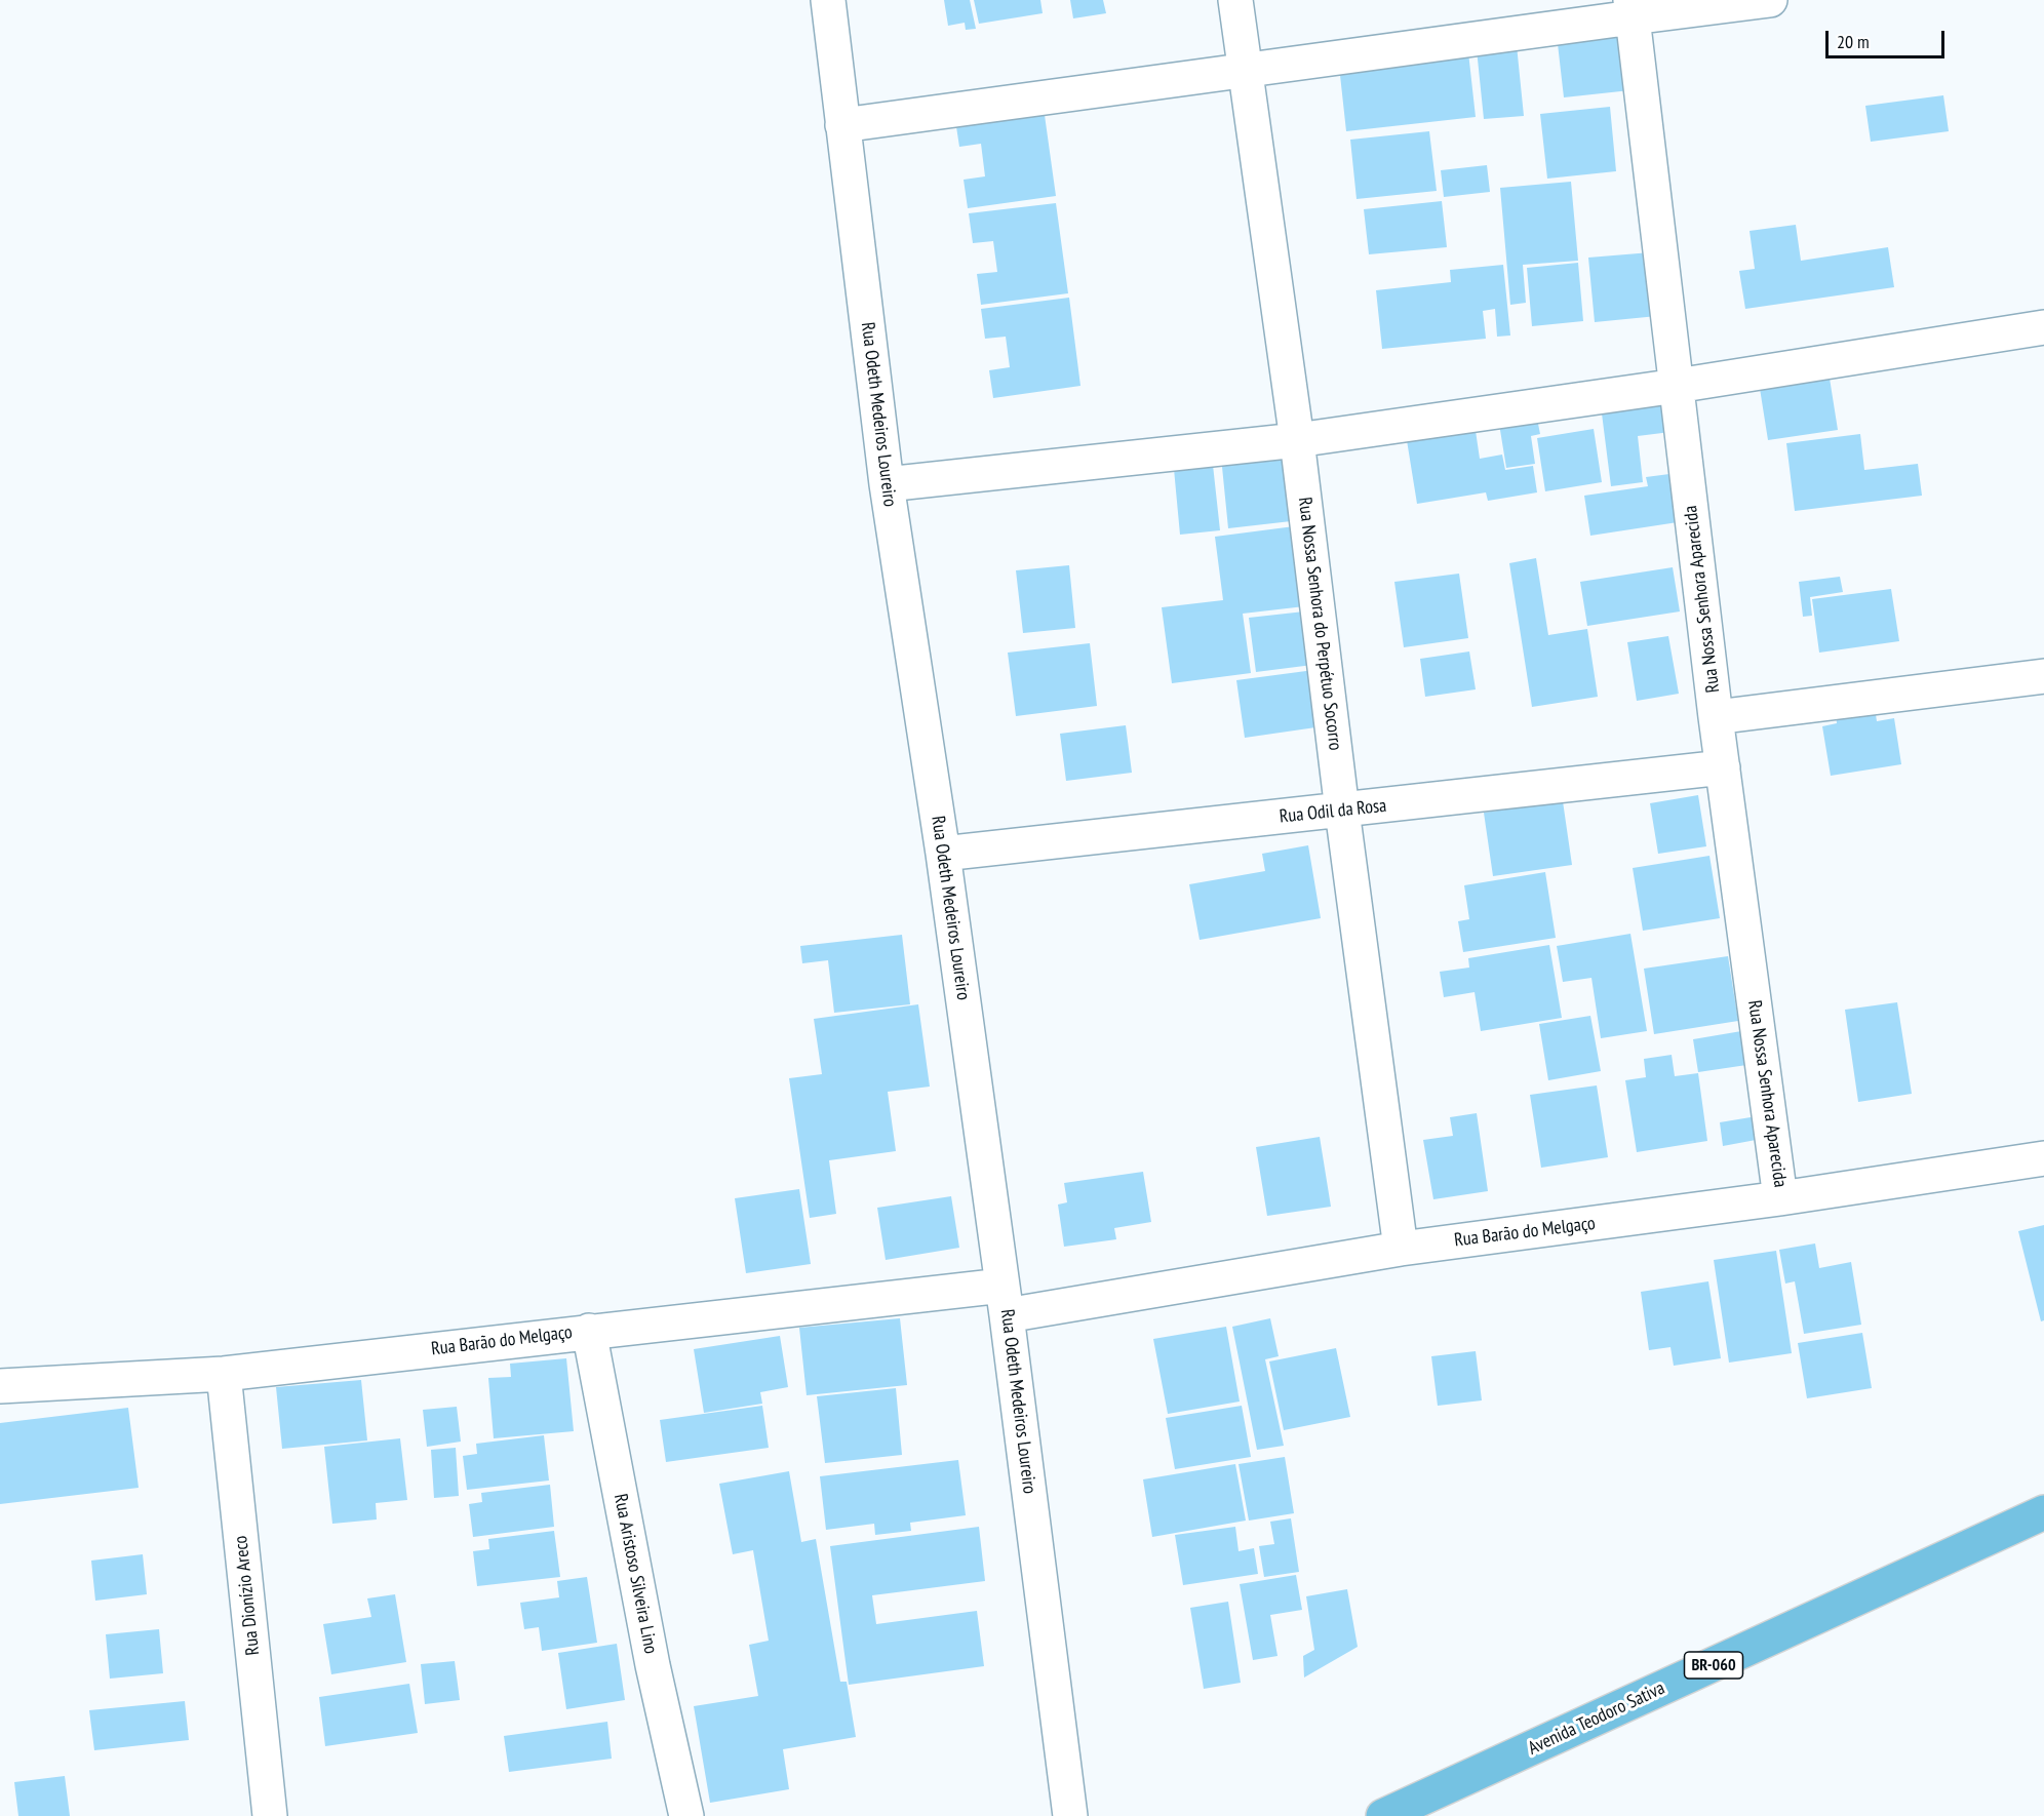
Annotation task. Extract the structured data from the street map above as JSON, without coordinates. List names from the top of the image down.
{
  "streets": {
    "main road": ["BR-060", "Avenida Teodoro Sativa"],
    "street": [
      "Rua Odeth Medeiros Loureiro",
      "Rua Nossa Senhora Aparecida",
      "Rua Nossa Senhora do Perpétuo Socorro",
      "Rua Odil da Rosa",
      "Rua Barão do Melgaço",
      "Rua Aristoso Silveira Lino",
      "Rua Dionízio Areco"
    ]
  },
  "crossings": [
    ["Rua Odeth Medeiros Loureiro", "Rua Odil da Rosa"],
    ["Rua Odeth Medeiros Loureiro", "Rua Barão do Melgaço"],
    ["Rua Nossa Senhora Aparecida", "Rua Odil da Rosa"],
    ["Rua Nossa Senhora Aparecida", "Rua Barão do Melgaço"],
    ["Rua Nossa Senhora do Perpétuo Socorro", "Rua Odil da Rosa"],
    ["Rua Nossa Senhora do Perpétuo Socorro", "Rua Barão do Melgaço"],
    ["Rua Barão do Melgaço", "Rua Aristoso Silveira Lino"],
    ["Rua Barão do Melgaço", "Rua Dionízio Areco"]
  ],
  "scale_bar": "20 m"
}
